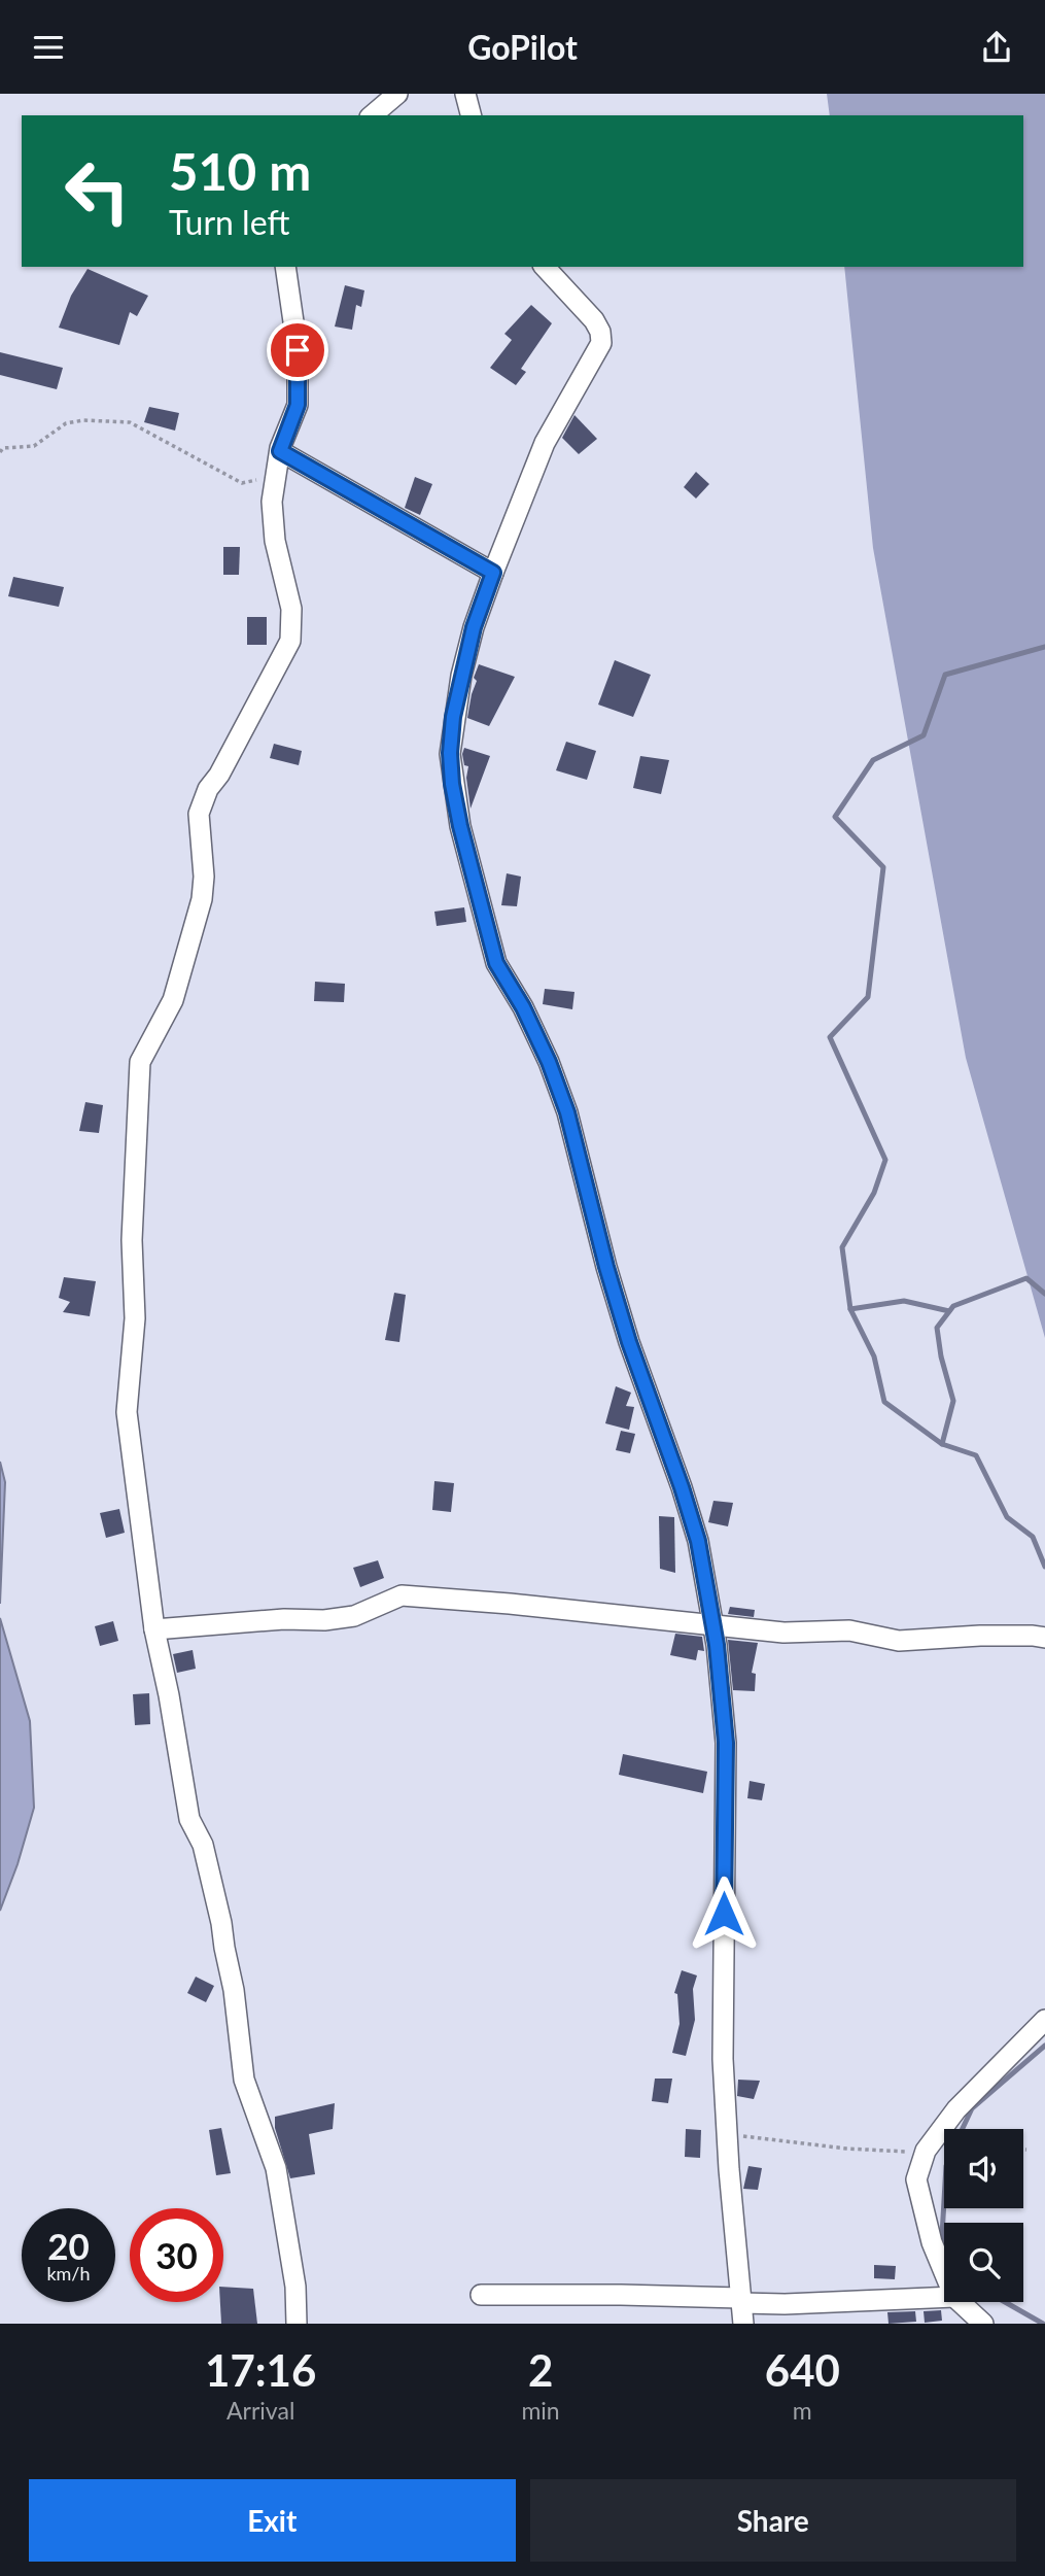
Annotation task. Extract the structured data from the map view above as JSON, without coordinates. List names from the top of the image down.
{
  "page": {
    "header": "GoPilot",
    "turn": ["510 m", "Turn left"],
    "speed": "20 km/h",
    "limit": "30",
    "eta": [
      "17:16",
      "Arrival",
      "2",
      "min",
      "640",
      "m"
    ],
    "buttons": ["Exit", "Share"]
  }
}
